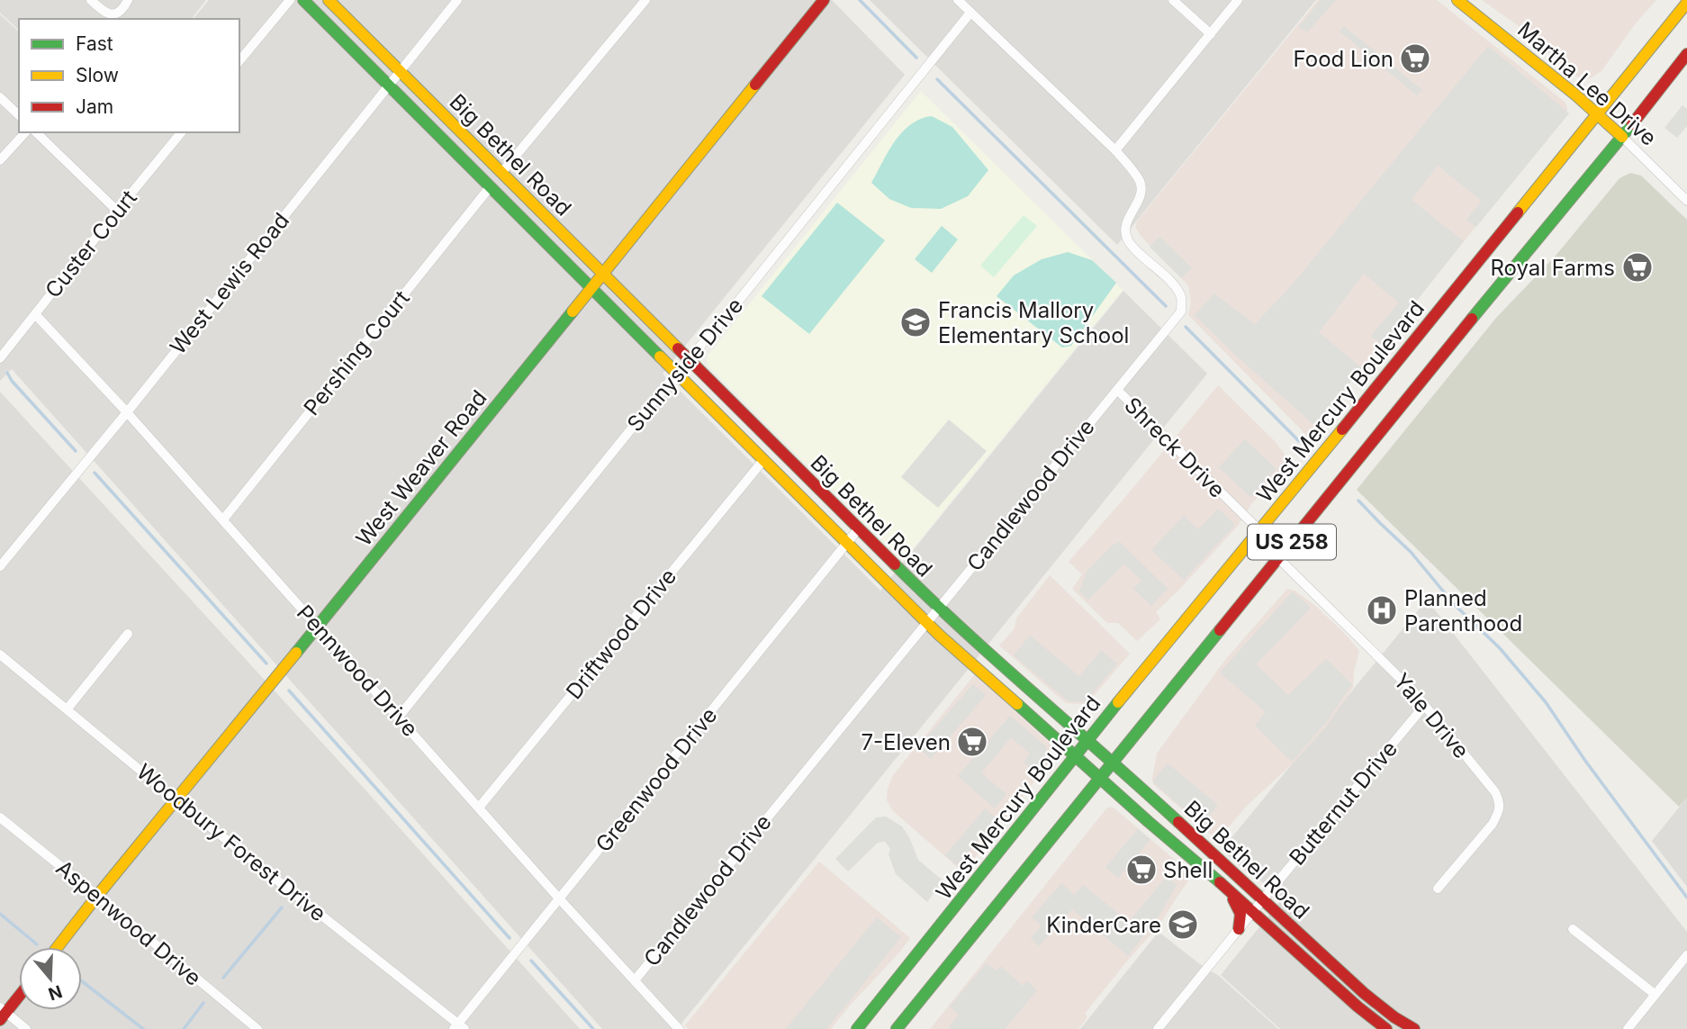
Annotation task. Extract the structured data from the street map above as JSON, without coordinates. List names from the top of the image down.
{
  "streets": {
    "main road": [
      "Martha Lee Drive",
      "Big Bethel Road",
      "West Mercury Boulevard",
      "West Weaver Road",
      "US 258"
    ],
    "street": [
      "Custer Court",
      "West Lewis Road",
      "Pershing Court",
      "Sunnyside Drive",
      "Shreck Drive",
      "Candlewood Drive",
      "Driftwood Drive",
      "Pennwood Drive",
      "Yale Drive",
      "Greenwood Drive",
      "Butternut Drive",
      "Woodbury Forest Drive",
      "Aspenwood Drive"
    ]
  },
  "crossings": [
    ["Martha Lee Drive", "West Mercury Boulevard"],
    ["Martha Lee Drive", "US 258"],
    ["Big Bethel Road", "West Lewis Road"],
    ["Big Bethel Road", "Pershing Court"],
    ["Big Bethel Road", "Sunnyside Drive"],
    ["Big Bethel Road", "West Mercury Boulevard"],
    ["Big Bethel Road", "West Weaver Road"],
    ["Big Bethel Road", "Candlewood Drive"],
    ["Big Bethel Road", "US 258"],
    ["Big Bethel Road", "Driftwood Drive"],
    ["Big Bethel Road", "Greenwood Drive"],
    ["Big Bethel Road", "Butternut Drive"],
    ["Custer Court", "Pennwood Drive"],
    ["West Lewis Road", "Pennwood Drive"],
    ["Pershing Court", "Pennwood Drive"],
    ["Sunnyside Drive", "Candlewood Drive"],
    ["Sunnyside Drive", "Pennwood Drive"],
    ["West Mercury Boulevard", "Shreck Drive"],
    ["Shreck Drive", "Candlewood Drive"],
    ["West Weaver Road", "Pennwood Drive"],
    ["West Weaver Road", "Woodbury Forest Drive"],
    ["West Weaver Road", "Aspenwood Drive"],
    ["Candlewood Drive", "Pennwood Drive"],
    ["US 258", "Yale Drive"],
    ["Driftwood Drive", "Pennwood Drive"],
    ["Pennwood Drive", "Greenwood Drive"],
    ["Yale Drive", "Butternut Drive"],
    ["Greenwood Drive", "Woodbury Forest Drive"]
  ],
  "places": {
    "supermarket": [
      "Food Lion",
      "Royal Farms",
      "7-Eleven",
      "Shell"
    ],
    "school or university": ["Francis Mallory Elementary School", "KinderCare"],
    "hospital": ["Planned Parenthood"]
  },
  "legend": ["Fast", "Slow", "Jam"],
  "north": "bottom"
}
